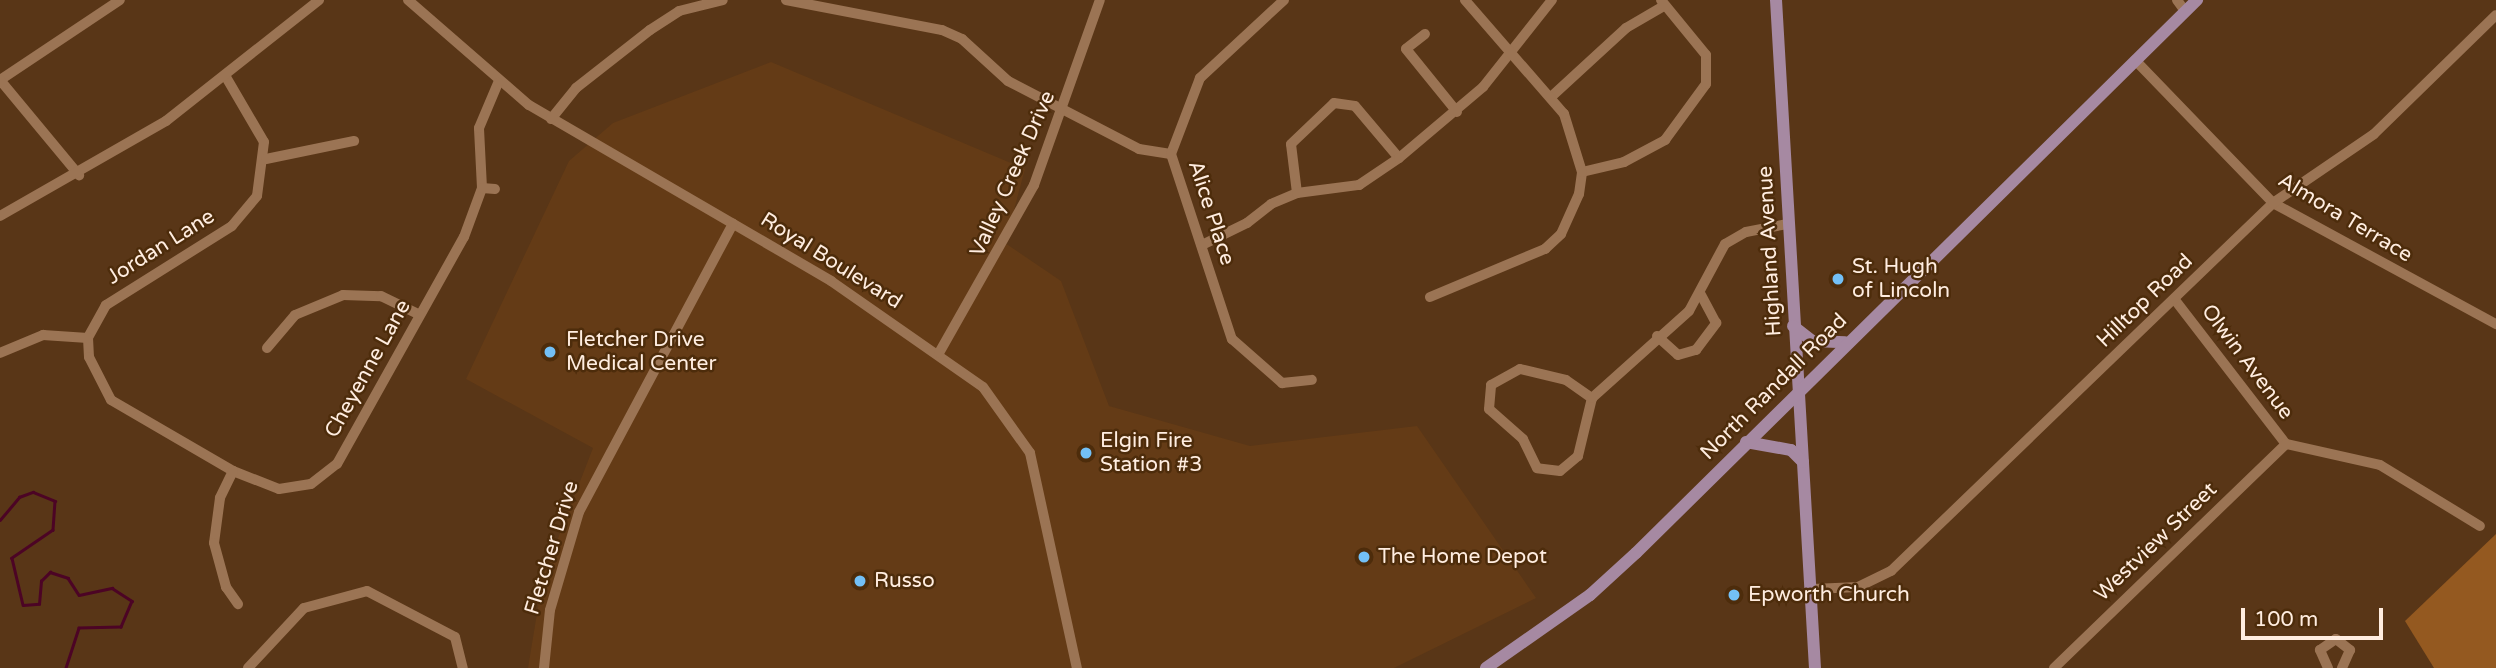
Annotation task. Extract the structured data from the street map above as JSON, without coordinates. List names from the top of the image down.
{
  "streets": {
    "main road": ["Highland Avenue", "North Randall Road"],
    "street": [
      "Valley Creek Drive",
      "Alice Place",
      "Almora Terrace",
      "Jordan Lane",
      "Royal Boulevard",
      "Hilltop Road",
      "Olwin Avenue",
      "Cheyenne Lane",
      "Westview Street",
      "Fletcher Drive"
    ]
  },
  "crossings": [
    ["Valley Creek Drive", "Royal Boulevard"],
    ["Almora Terrace", "Hilltop Road"],
    ["Almora Terrace", "North Randall Road"],
    ["Highland Avenue", "Hilltop Road"],
    ["Highland Avenue", "North Randall Road"],
    ["Royal Boulevard", "Cheyenne Lane"],
    ["Royal Boulevard", "Fletcher Drive"],
    ["Hilltop Road", "Olwin Avenue"],
    ["Olwin Avenue", "Westview Street"]
  ],
  "places": [
    "St. Hugh of Lincoln",
    "Fletcher Drive Medical Center",
    "Elgin Fire Station #3",
    "The Home Depot",
    "Russo",
    "Epworth Church"
  ],
  "scale_bar": "100 m"
}
